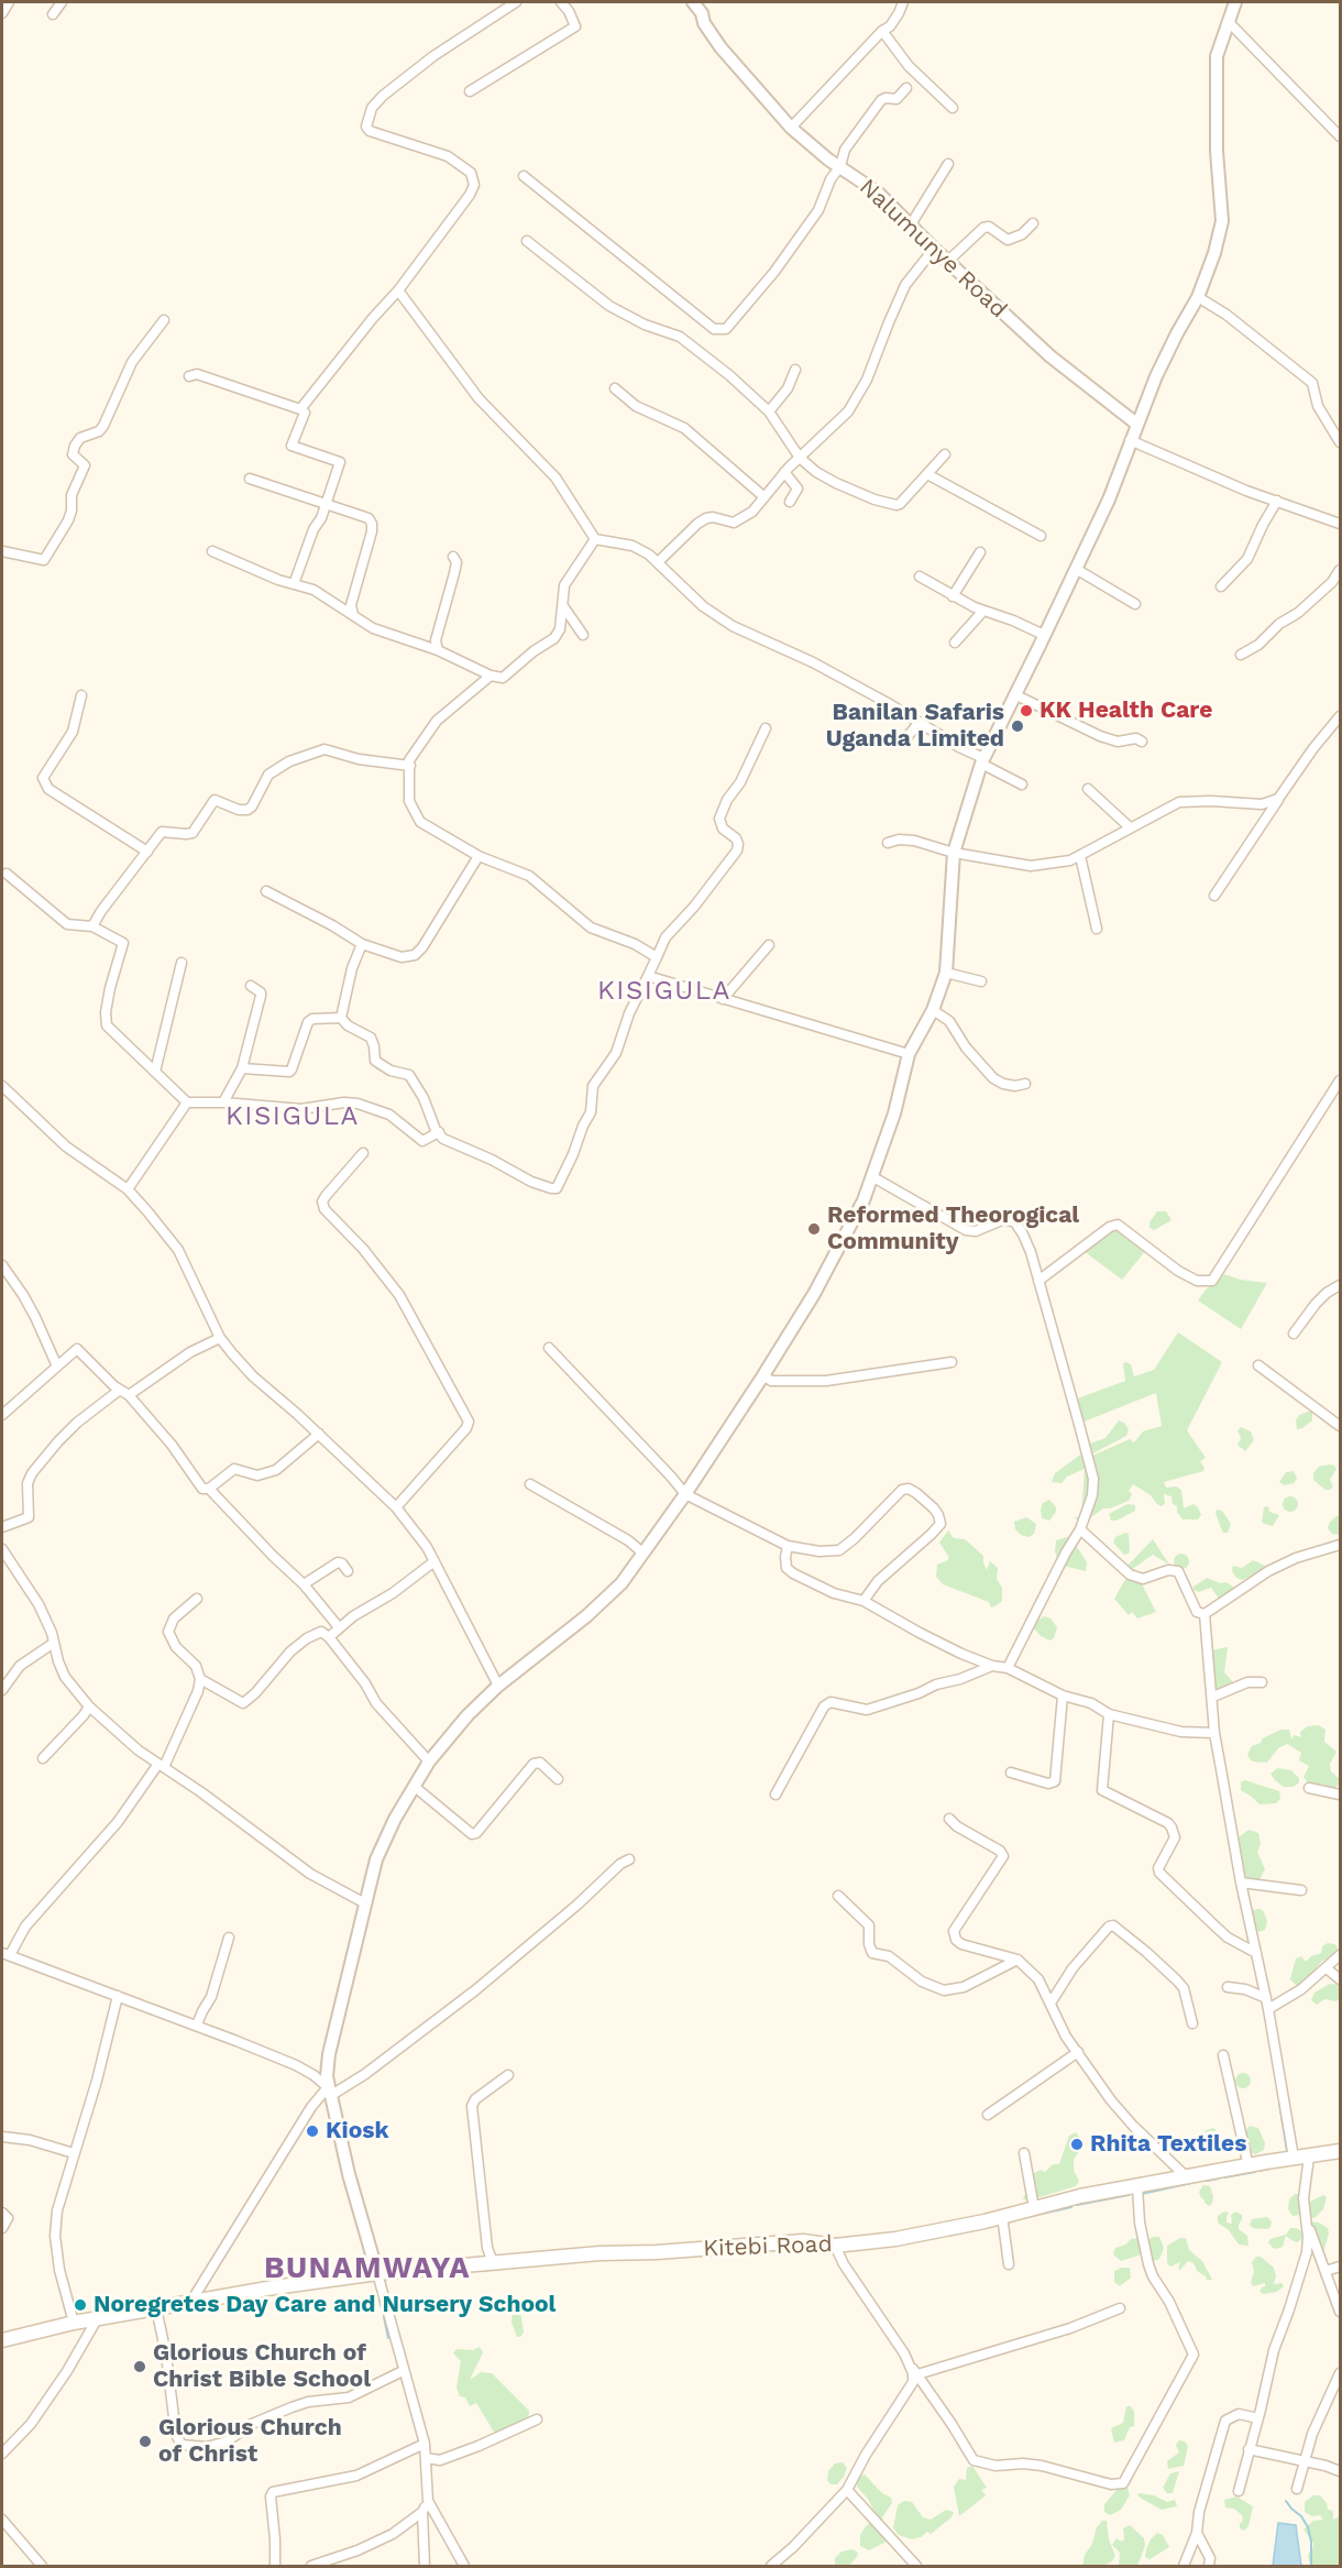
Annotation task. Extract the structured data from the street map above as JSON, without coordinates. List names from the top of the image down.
{
  "streets": {
    "main road": ["Kitebi Road"],
    "street": ["Nalumunye Road"]
  },
  "districts": ["KISIGULA", "KISIGULA", "BUNAMWAYA"],
  "places": [
    "KK Health Care",
    "Banilan Safaris Uganda Limited",
    "Reformed Theorogical Community",
    "Kiosk",
    "Rhita Textiles",
    "Noregretes Day Care and Nursery School",
    "Glorious Church of Christ Bible School",
    "Glorious Church of Christ"
  ]
}
